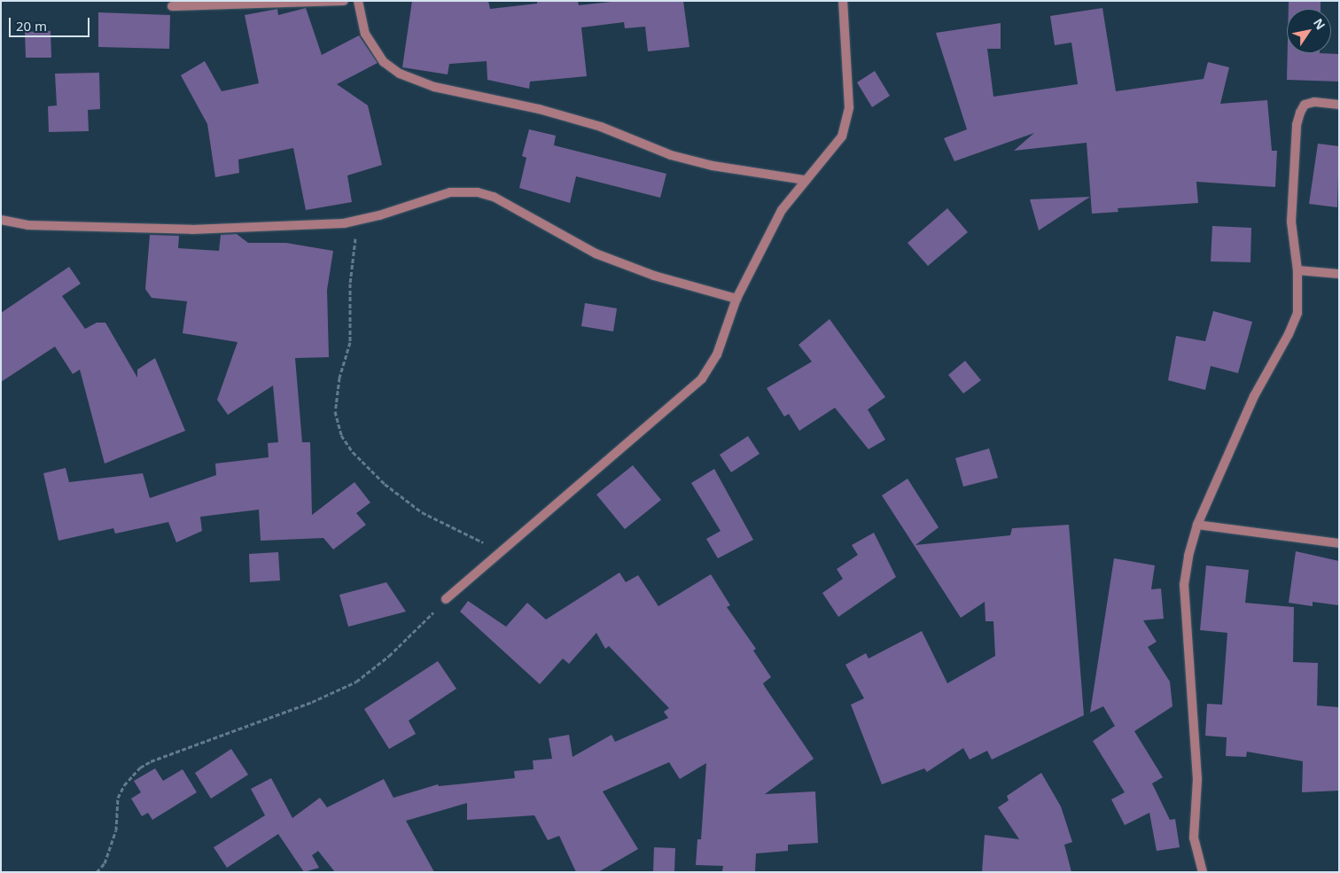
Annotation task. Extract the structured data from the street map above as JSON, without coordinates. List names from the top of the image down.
{
  "scale_bar": "20 m",
  "north": "top right"
}
